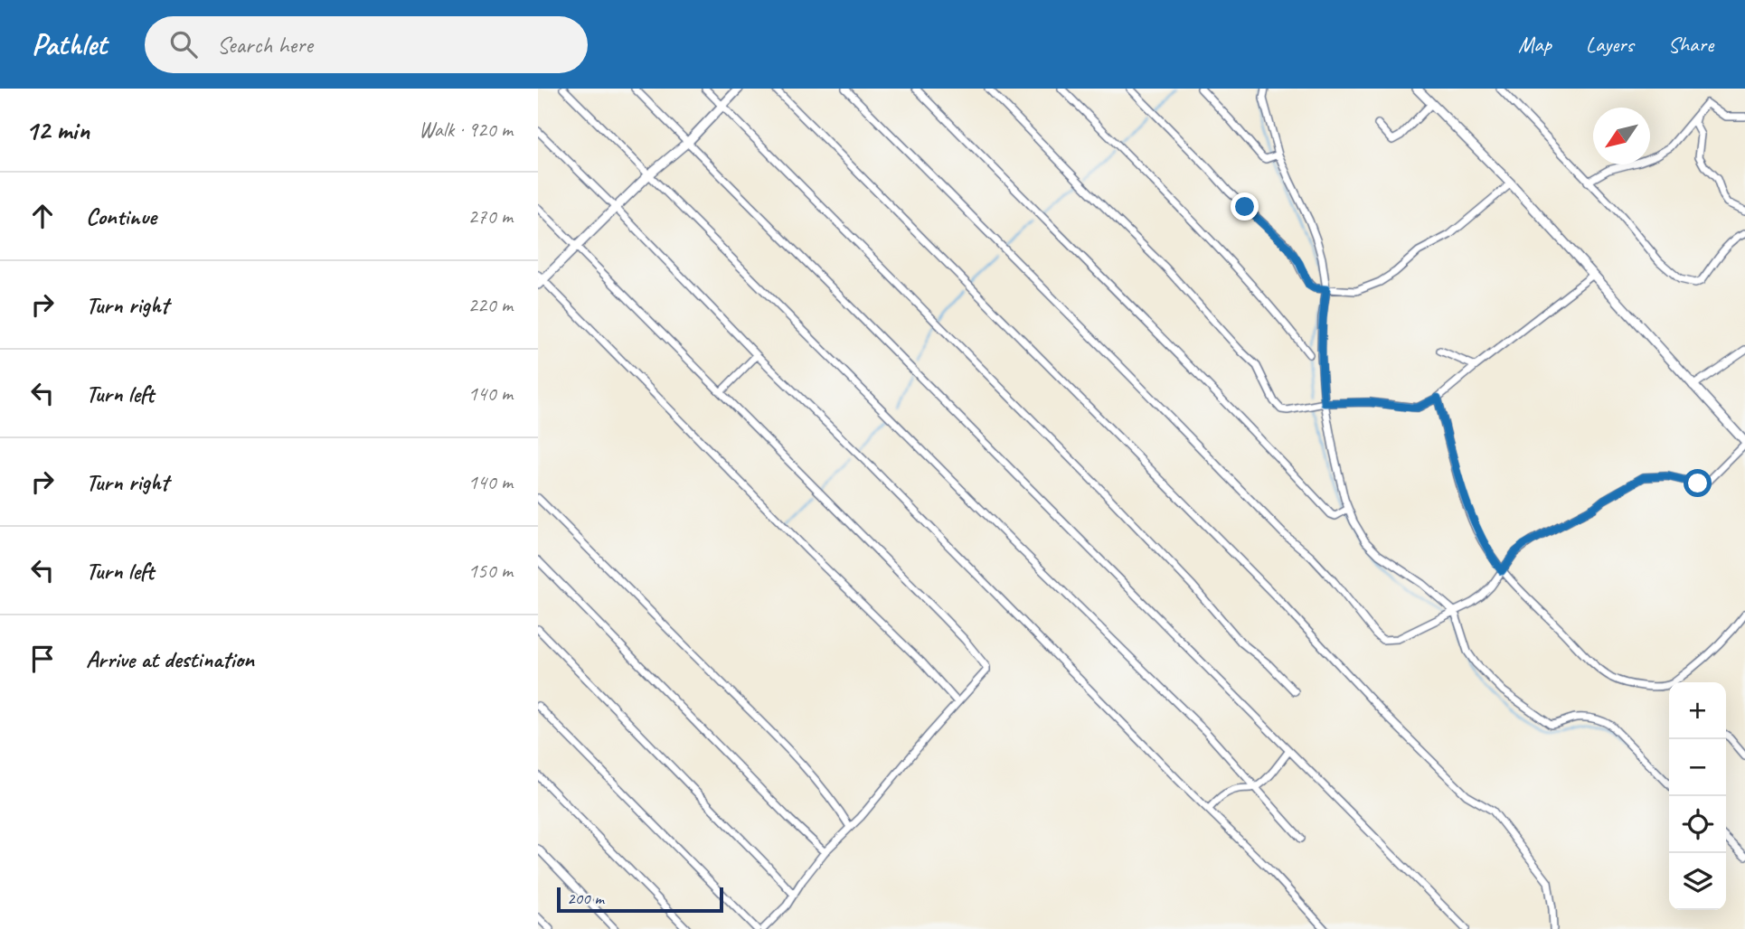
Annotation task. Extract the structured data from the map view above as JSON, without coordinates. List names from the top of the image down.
{
  "scale_bar": "200 m",
  "north": "bottom left",
  "page": {
    "header": "Pathlet",
    "search": "Search here",
    "nav": ["Map", "Layers", "Share"],
    "heading": ["12 min", "Walk · 920 m"],
    "list": [
      ["Continue", "270 m"],
      ["Turn right", "220 m"],
      ["Turn left", "140 m"],
      ["Turn right", "140 m"],
      ["Turn left", "150 m"],
      "Arrive at destination"
    ],
    "map_buttons": ["+", "−"],
    "scale": "200 m"
  }
}
